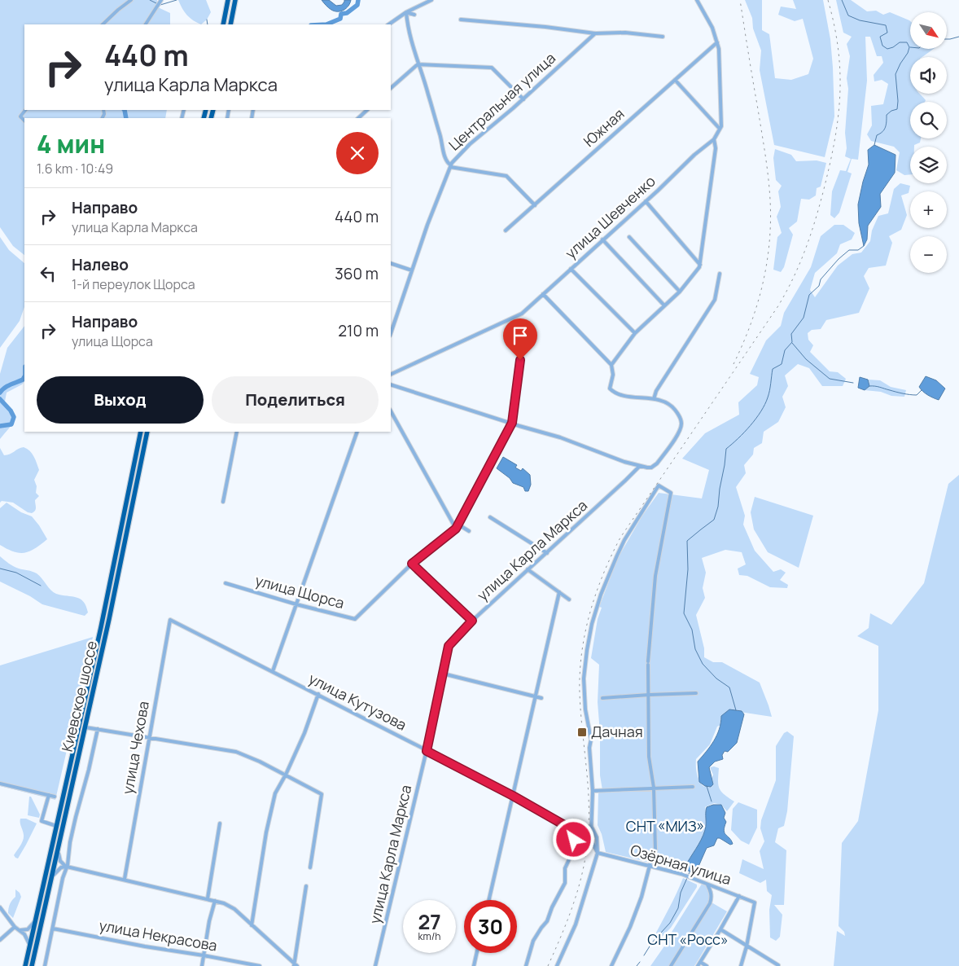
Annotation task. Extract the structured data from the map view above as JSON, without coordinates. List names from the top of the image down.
{
  "streets": {
    "highway": ["Киевское шоссе"],
    "street": [
      "Центральная улица",
      "Южная",
      "улица Шевченко",
      "улица Карла Маркса",
      "улица Щорса",
      "улица Кутузова",
      "улица Чехова",
      "Озёрная улица",
      "улица Некрасова"
    ]
  },
  "crossings": [
    ["Южная", "улица Шевченко"],
    ["улица Карла Маркса", "улица Кутузова"],
    ["улица Кутузова", "улица Чехова"]
  ],
  "parks": ["СНТ «МИЗ»", "СНТ «Росс»"],
  "places": {
    "transit": ["Дачная"]
  },
  "north": "bottom right",
  "page": {
    "map_buttons": ["+", "−"],
    "turn": ["440 m", "улица Карла Маркса"],
    "heading": ["4 мин", "1.6 km · 10:49"],
    "list": [
      {
        "name": "Направо",
        "note": "улица Карла Маркса",
        "value": "440 m"
      },
      {
        "name": "Налево",
        "note": "1-й переулок Щорса",
        "value": "360 m"
      },
      {
        "name": "Направо",
        "note": "улица Щорса",
        "value": "210 m"
      }
    ],
    "buttons": ["Выход", "Поделиться"],
    "speed": "27 km/h",
    "limit": "30"
  }
}
